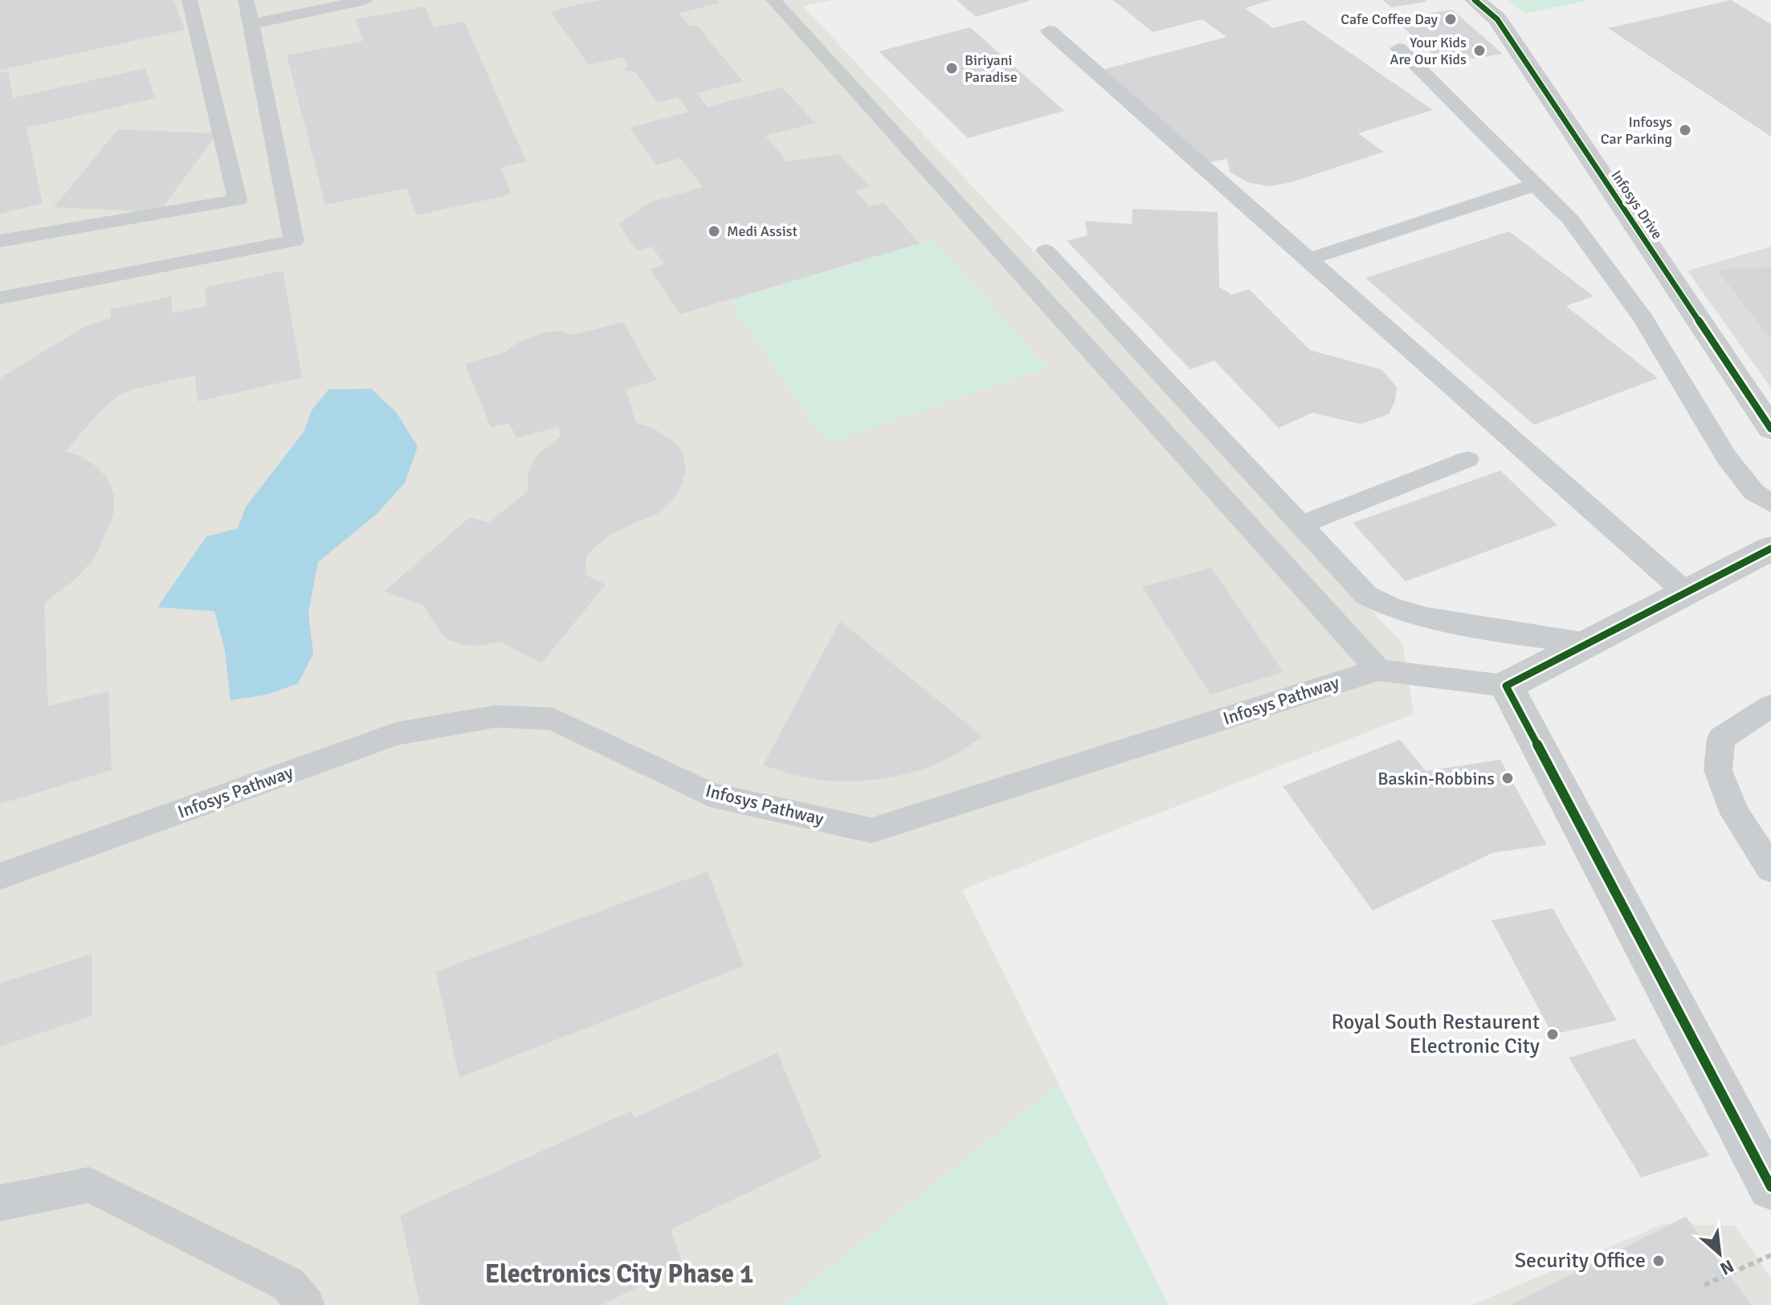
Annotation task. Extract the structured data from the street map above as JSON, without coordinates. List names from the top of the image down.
{
  "streets": {
    "street": ["Infosys Drive"],
    "lane": ["Infosys Pathway"]
  },
  "districts": ["Electronics City Phase 1"],
  "places": [
    "Cafe Coffee Day",
    "Your Kids Are Our Kids",
    "Biriyani Paradise",
    "Infosys Car Parking",
    "Medi Assist",
    "Baskin-Robbins",
    "Royal South Restaurent Electronic City",
    "Security Office"
  ],
  "north": "bottom right"
}
